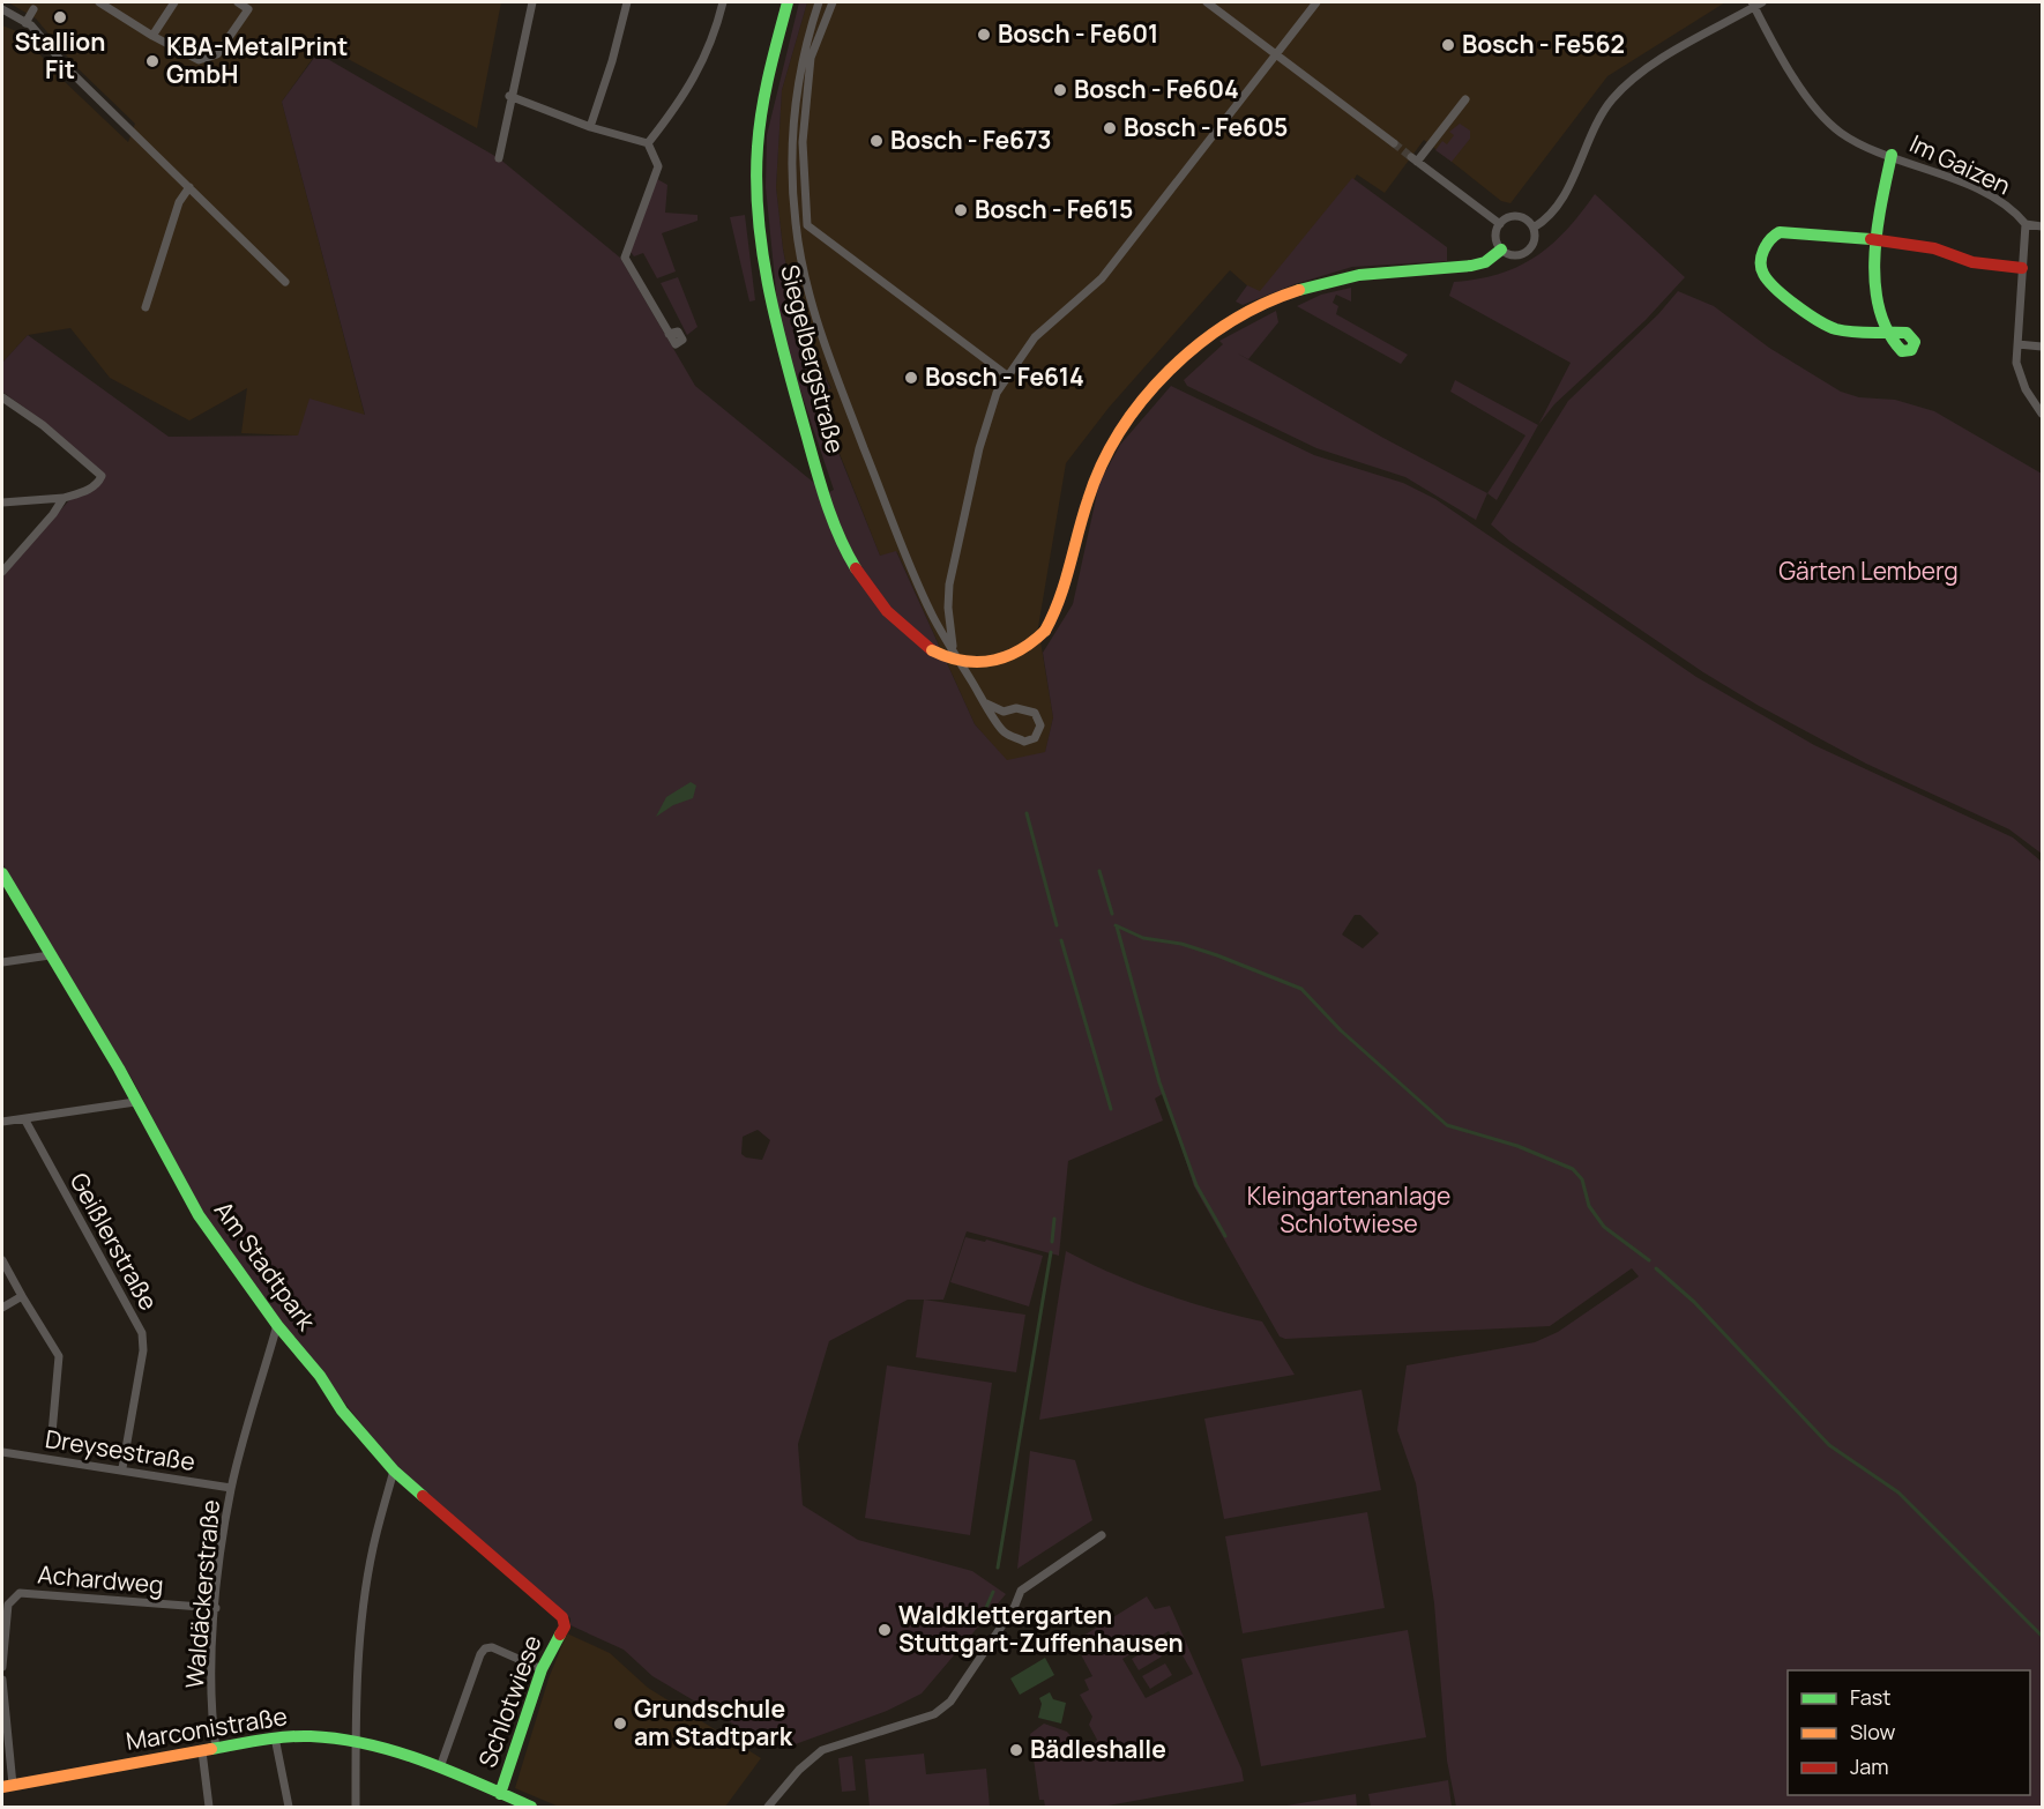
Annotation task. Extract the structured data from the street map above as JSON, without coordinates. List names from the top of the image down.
{
  "streets": {
    "street": [
      "Im Gaizen",
      "Siegelbergstraße",
      "Geißlerstraße",
      "Am Stadtpark",
      "Dreysestraße",
      "Achardweg",
      "Waldäckerstraße",
      "Schlotwiese",
      "Marconistraße"
    ]
  },
  "crossings": [
    ["Geißlerstraße", "Dreysestraße"],
    ["Am Stadtpark", "Waldäckerstraße"],
    ["Am Stadtpark", "Schlotwiese"],
    ["Dreysestraße", "Waldäckerstraße"],
    ["Achardweg", "Waldäckerstraße"],
    ["Waldäckerstraße", "Marconistraße"],
    ["Schlotwiese", "Marconistraße"]
  ],
  "parks": ["Gärten Lemberg", "Kleingartenanlage Schlotwiese"],
  "places": [
    "Stallion Fit",
    "Bosch - Fe601",
    "Bosch - Fe562",
    "KBA-MetalPrint GmbH",
    "Bosch - Fe604",
    "Bosch - Fe605",
    "Bosch - Fe673",
    "Bosch - Fe615",
    "Bosch - Fe614",
    "Waldklettergarten Stuttgart-Zuffenhausen",
    "Grundschule am Stadtpark",
    "Bädleshalle"
  ],
  "legend": ["Fast", "Slow", "Jam"]
}
